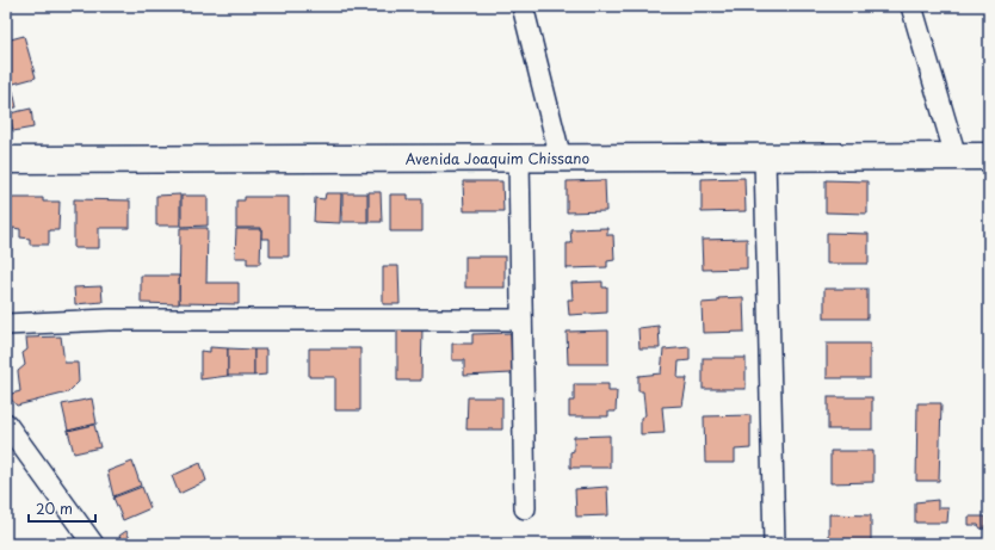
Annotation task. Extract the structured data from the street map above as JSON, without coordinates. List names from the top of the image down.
{
  "streets": {
    "street": ["Avenida Joaquim Chissano"]
  },
  "scale_bar": "20 m"
}
